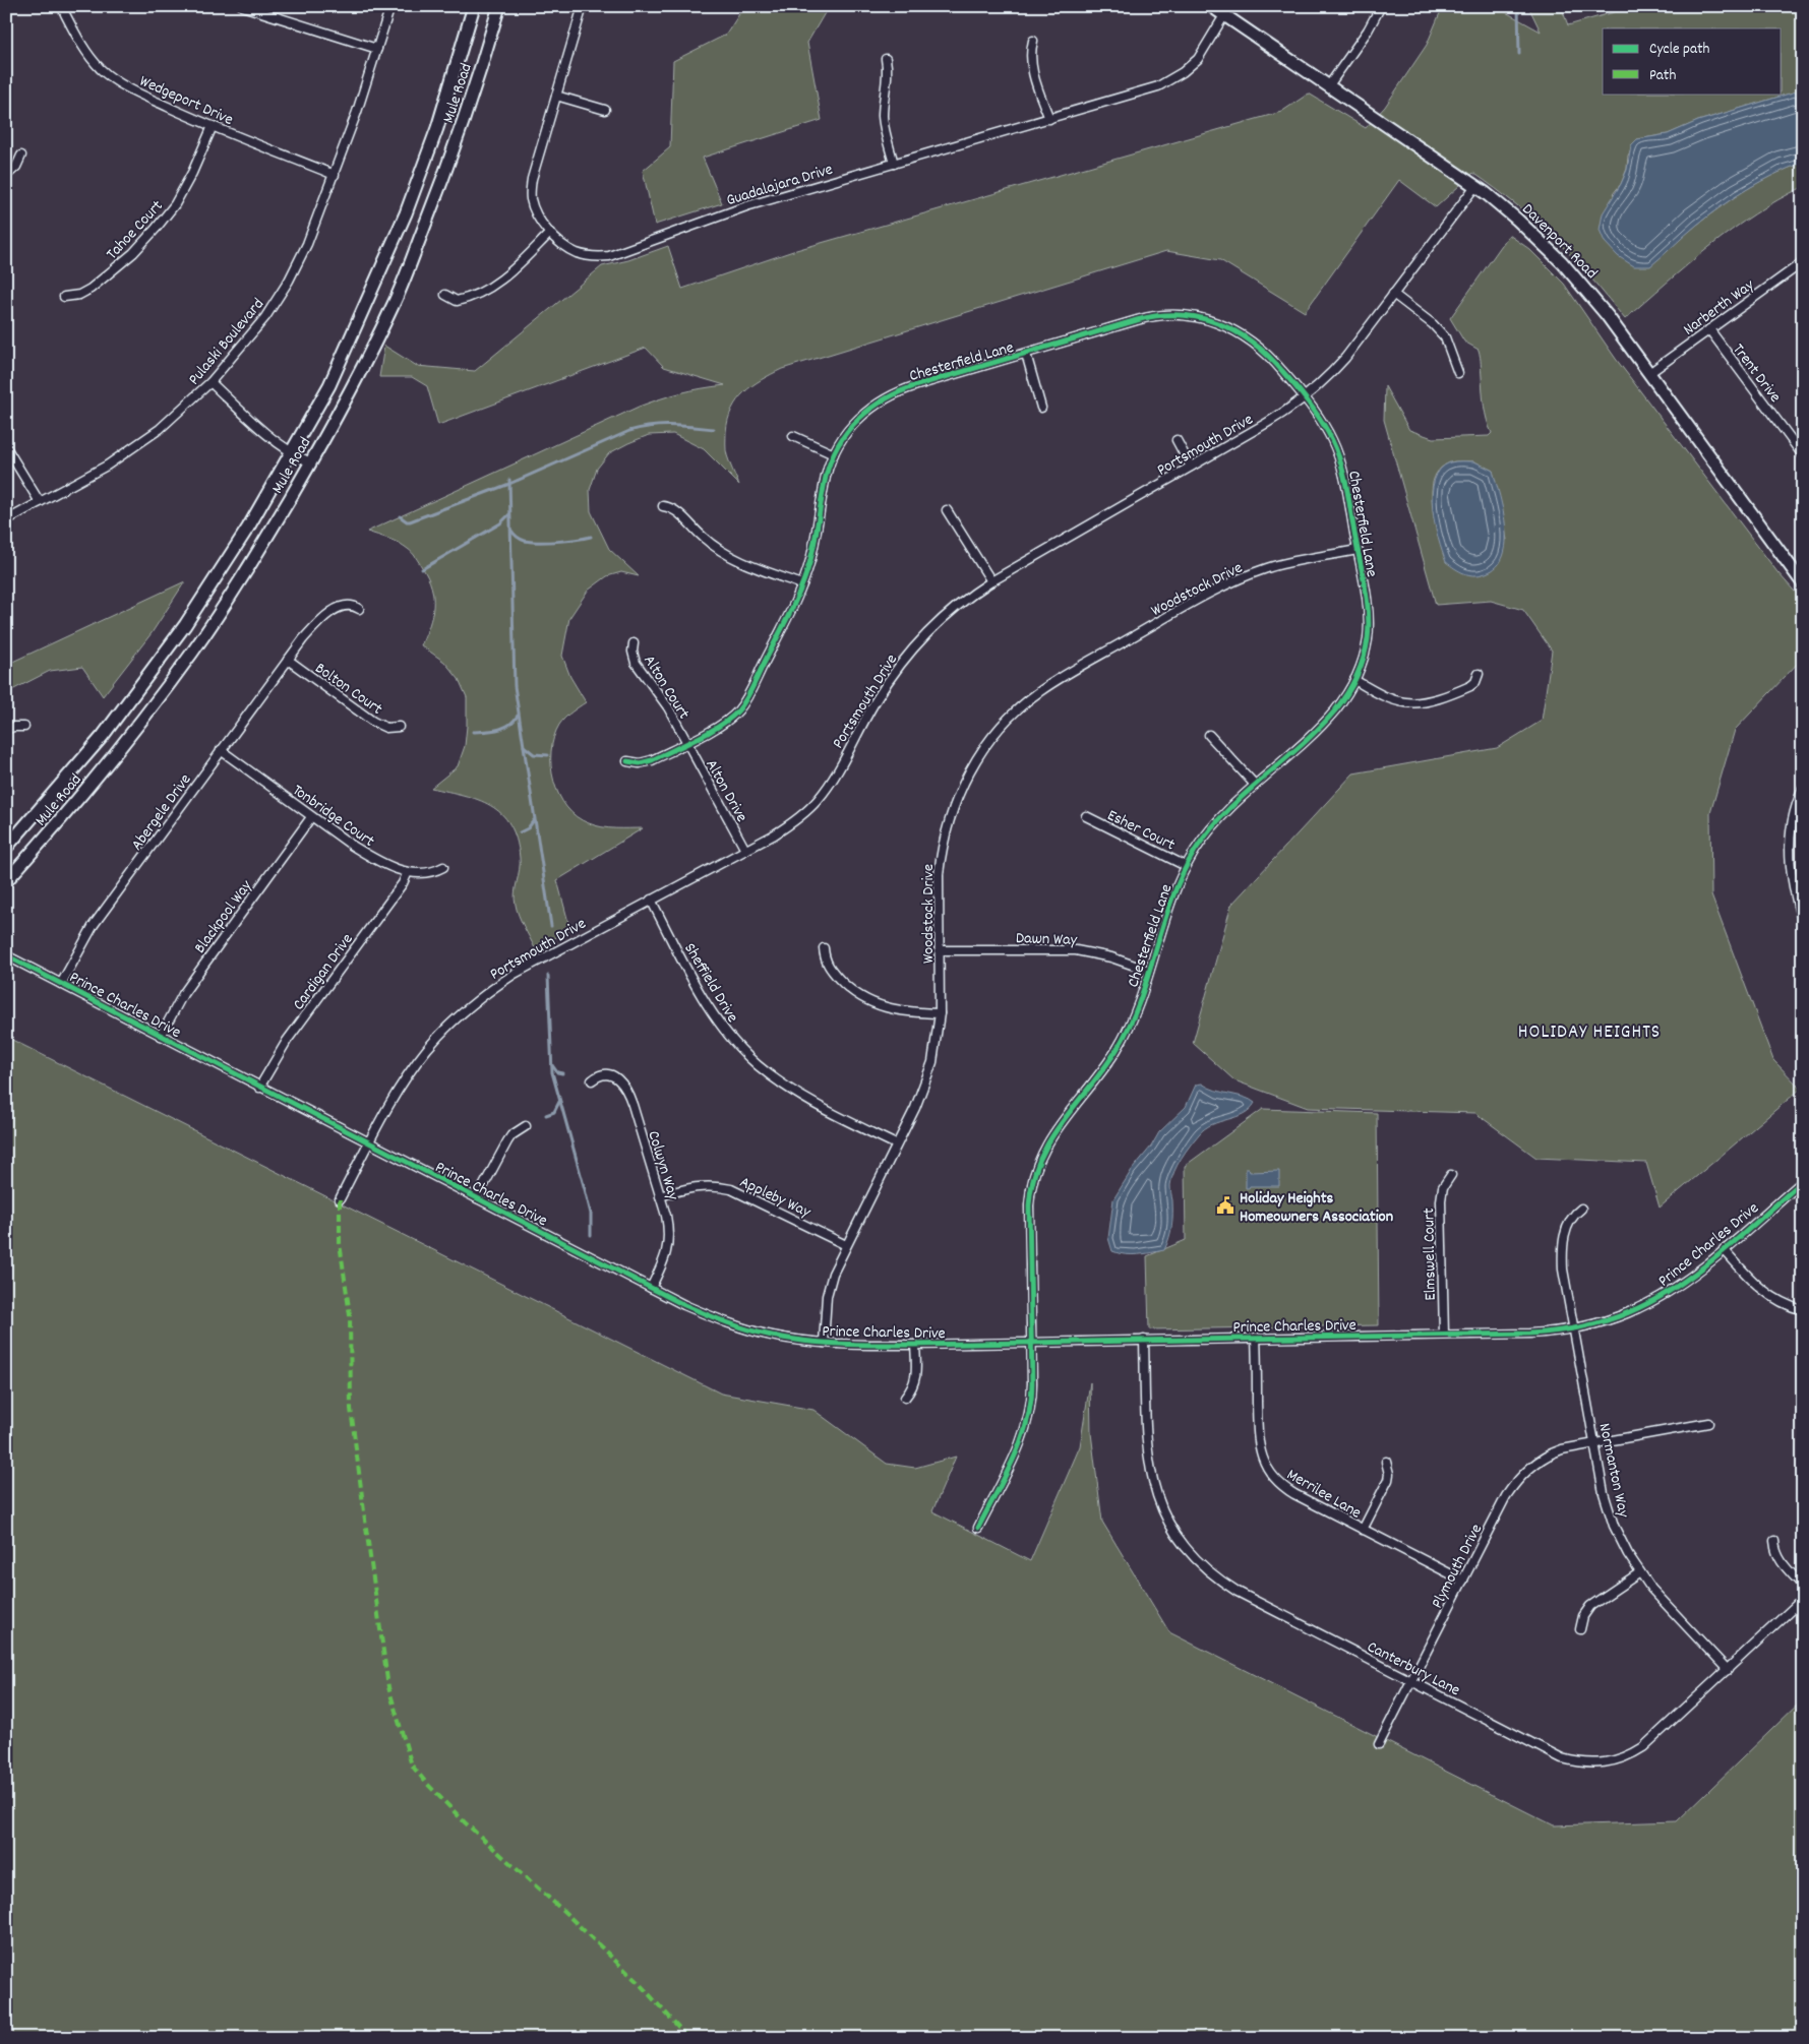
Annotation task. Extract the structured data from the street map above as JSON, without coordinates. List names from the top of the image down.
{
  "streets": {
    "main road": ["Mule Road", "Davenport Road"],
    "street": [
      "Wedgeport Drive",
      "Guadalajara Drive",
      "Tahoe Court",
      "Narberth Way",
      "Pulaski Boulevard",
      "Chesterfield Lane",
      "Trent Drive",
      "Portsmouth Drive",
      "Woodstock Drive",
      "Alton Court",
      "Bolton Court",
      "Alton Drive",
      "Abergele Drive",
      "Tonbridge Court",
      "Esher Court",
      "Blackpool Way",
      "Dawn Way",
      "Cardigan Drive",
      "Sheffield Drive",
      "Prince Charles Drive",
      "Colwyn Way",
      "Appleby Way",
      "Elmswell Court",
      "Normanton Way",
      "Merrilee Lane",
      "Plymouth Drive",
      "Canterbury Lane"
    ]
  },
  "crossings": [
    ["Wedgeport Drive", "Tahoe Court"],
    ["Wedgeport Drive", "Pulaski Boulevard"],
    ["Guadalajara Drive", "Davenport Road"],
    ["Davenport Road", "Narberth Way"],
    ["Davenport Road", "Portsmouth Drive"],
    ["Narberth Way", "Trent Drive"],
    ["Chesterfield Lane", "Portsmouth Drive"],
    ["Chesterfield Lane", "Woodstock Drive"],
    ["Chesterfield Lane", "Alton Court"],
    ["Chesterfield Lane", "Alton Drive"],
    ["Chesterfield Lane", "Esher Court"],
    ["Chesterfield Lane", "Dawn Way"],
    ["Chesterfield Lane", "Prince Charles Drive"],
    ["Portsmouth Drive", "Alton Drive"],
    ["Portsmouth Drive", "Sheffield Drive"],
    ["Portsmouth Drive", "Prince Charles Drive"],
    ["Woodstock Drive", "Dawn Way"],
    ["Woodstock Drive", "Sheffield Drive"],
    ["Woodstock Drive", "Prince Charles Drive"],
    ["Woodstock Drive", "Appleby Way"],
    ["Alton Court", "Alton Drive"],
    ["Bolton Court", "Abergele Drive"],
    ["Abergele Drive", "Tonbridge Court"],
    ["Abergele Drive", "Prince Charles Drive"],
    ["Tonbridge Court", "Blackpool Way"],
    ["Tonbridge Court", "Cardigan Drive"],
    ["Blackpool Way", "Prince Charles Drive"],
    ["Cardigan Drive", "Prince Charles Drive"],
    ["Prince Charles Drive", "Colwyn Way"],
    ["Prince Charles Drive", "Elmswell Court"],
    ["Prince Charles Drive", "Normanton Way"],
    ["Prince Charles Drive", "Merrilee Lane"],
    ["Prince Charles Drive", "Canterbury Lane"],
    ["Colwyn Way", "Appleby Way"],
    ["Normanton Way", "Plymouth Drive"],
    ["Normanton Way", "Canterbury Lane"],
    ["Merrilee Lane", "Plymouth Drive"],
    ["Plymouth Drive", "Canterbury Lane"]
  ],
  "districts": ["HOLIDAY HEIGHTS"],
  "places": {
    "public building": ["Holiday Heights Homeowners Association"]
  },
  "legend": ["Cycle path", "Path"]
}
